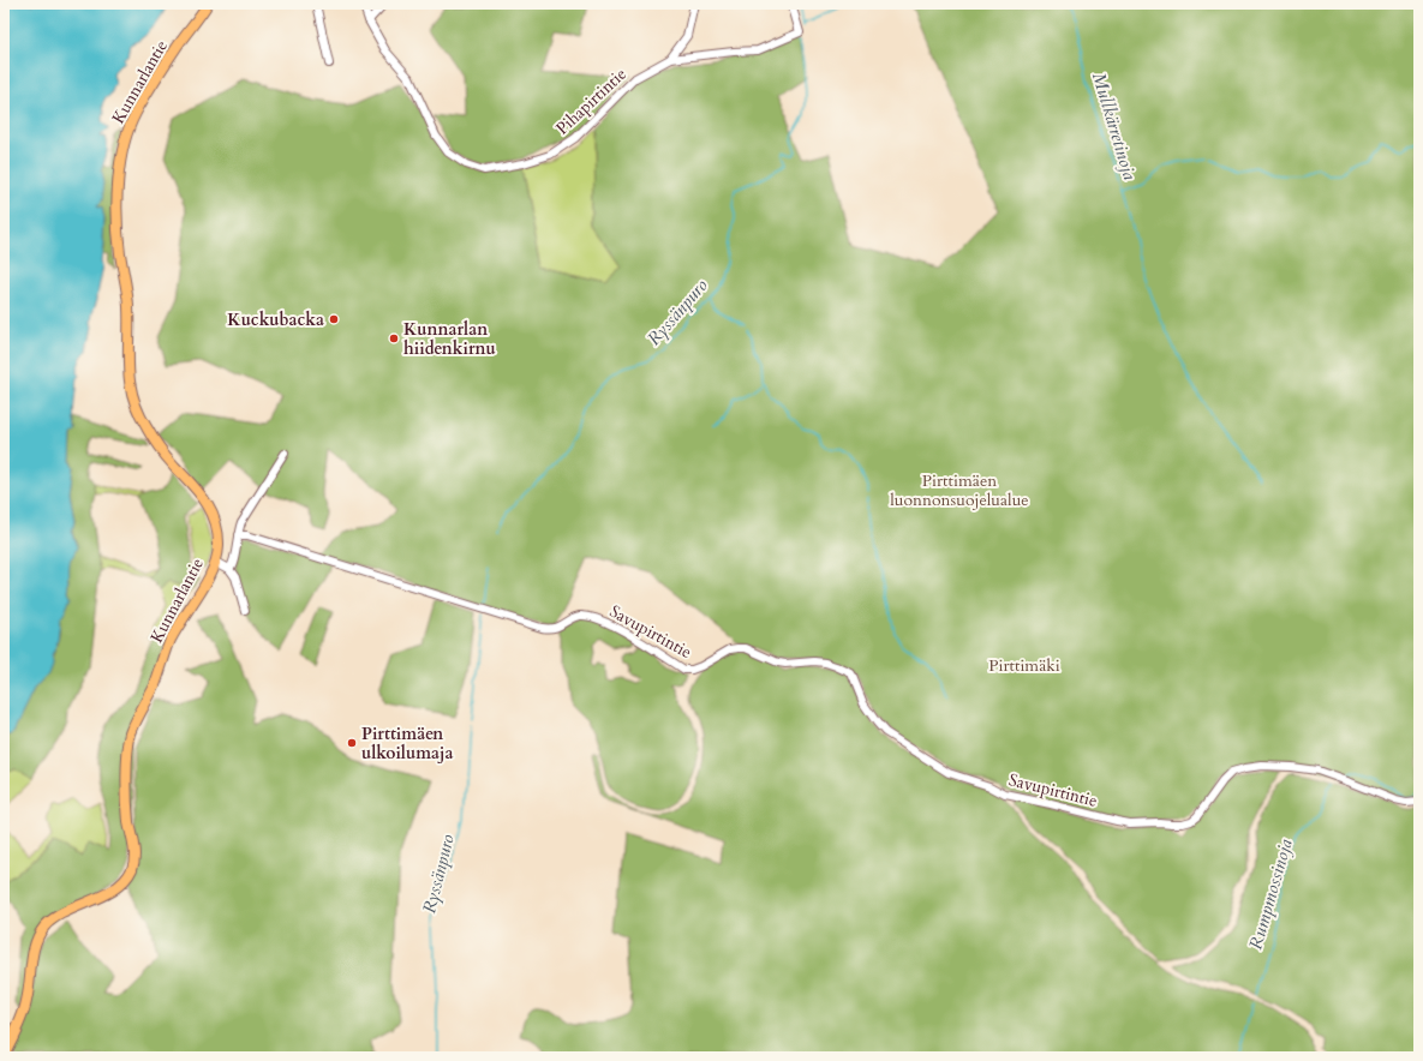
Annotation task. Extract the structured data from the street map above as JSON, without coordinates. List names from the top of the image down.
{
  "streets": {
    "main road": ["Kunnarlantie"],
    "street": ["Pihapirtintie", "Savupirtintie"]
  },
  "water": ["Mullkärretinoja", "Ryssänpuro", "Rumpmossinoja"],
  "parks": ["Pirttimäen luonnonsuojelualue", "Pirttimäki"],
  "places": ["Kuckubacka", "Kunnarlan hiidenkirnu", "Pirttimäen ulkoilumaja"]
}
